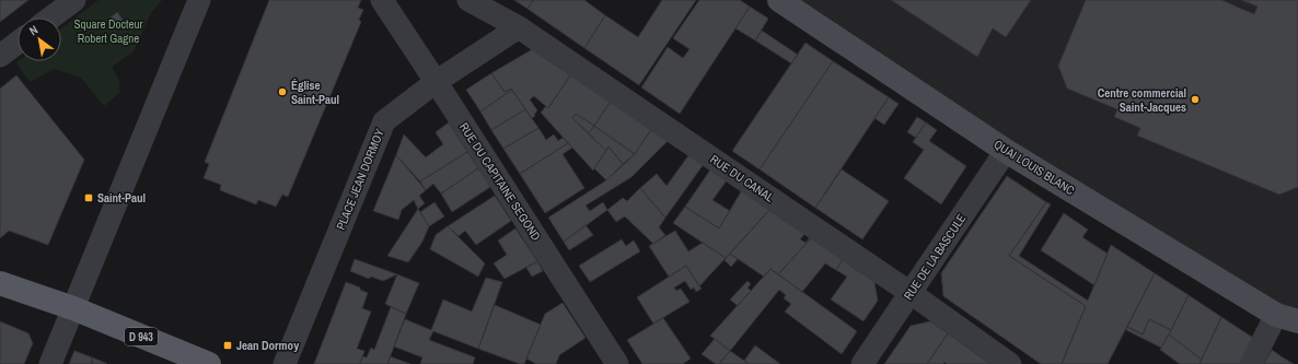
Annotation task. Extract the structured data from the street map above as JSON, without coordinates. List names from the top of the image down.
{
  "streets": {
    "main road": ["QUAI LOUIS BLANC", "D 943"],
    "street": [
      "RUE DU CANAL",
      "PLACE JEAN DORMOY",
      "RUE DU CAPITAINE SEGOND",
      "RUE DE LA BASCULE"
    ]
  },
  "crossings": [
    ["QUAI LOUIS BLANC", "RUE DE LA BASCULE"],
    ["RUE DU CANAL", "PLACE JEAN DORMOY"],
    ["RUE DU CANAL", "RUE DE LA BASCULE"],
    ["PLACE JEAN DORMOY", "RUE DU CAPITAINE SEGOND"]
  ],
  "parks": ["Square Docteur Robert Gagne"],
  "places": {
    "other": ["Église Saint-Paul", "Centre commercial Saint-Jacques"],
    "transit": ["Saint-Paul", "Jean Dormoy"]
  },
  "north": "top left"
}
